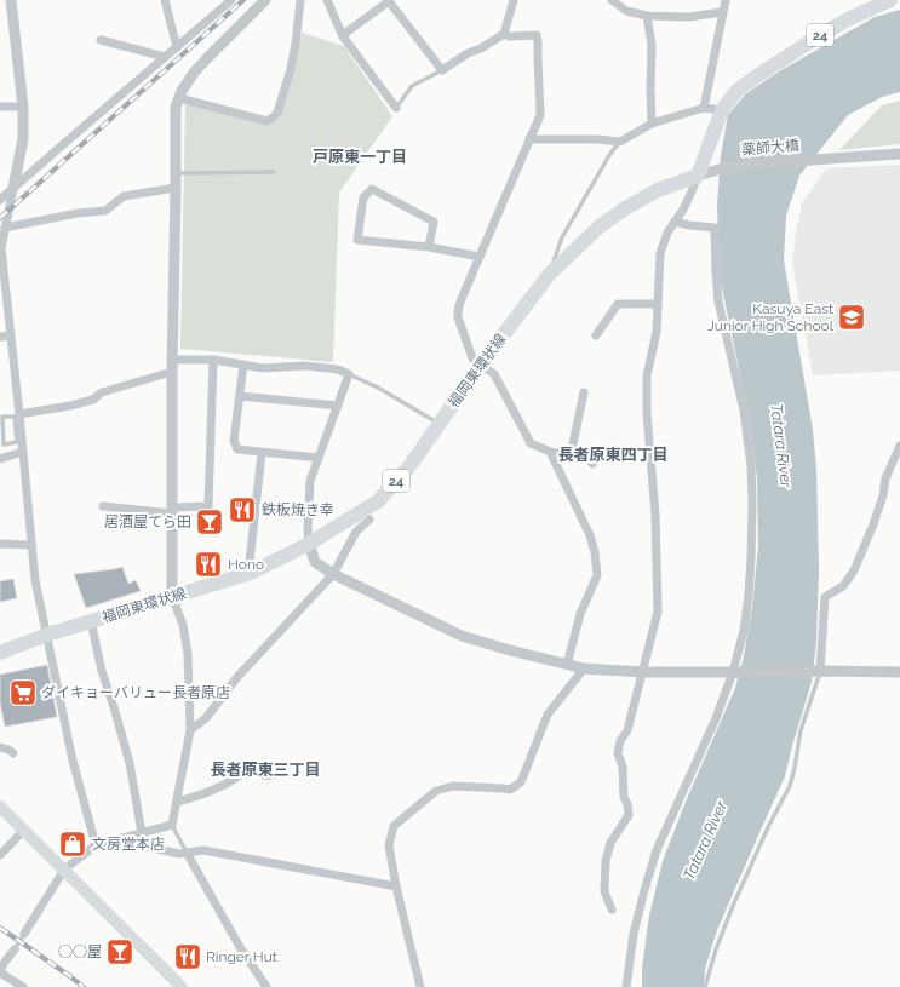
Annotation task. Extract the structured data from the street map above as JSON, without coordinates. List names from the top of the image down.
{
  "streets": {
    "main road": ["24", "福岡東環状線"],
    "street": ["薬師大橋"]
  },
  "crossings": [
    ["24", "薬師大橋"],
    ["24", "福岡東環状線"],
    ["薬師大橋", "福岡東環状線"]
  ],
  "districts": ["戸原東一丁目", "長者原東四丁目", "長者原東三丁目"],
  "water": ["Tatara River"],
  "places": {
    "school or university": ["Kasuya East Junior High School"],
    "restaurant": ["鉄板焼き幸", "Hono", "Ringer Hut"],
    "bar": ["居酒屋てら田", "○○屋"],
    "supermarket": ["ダイキョーバリュー長者原店"],
    "shop": ["文房堂本店"]
  }
}
